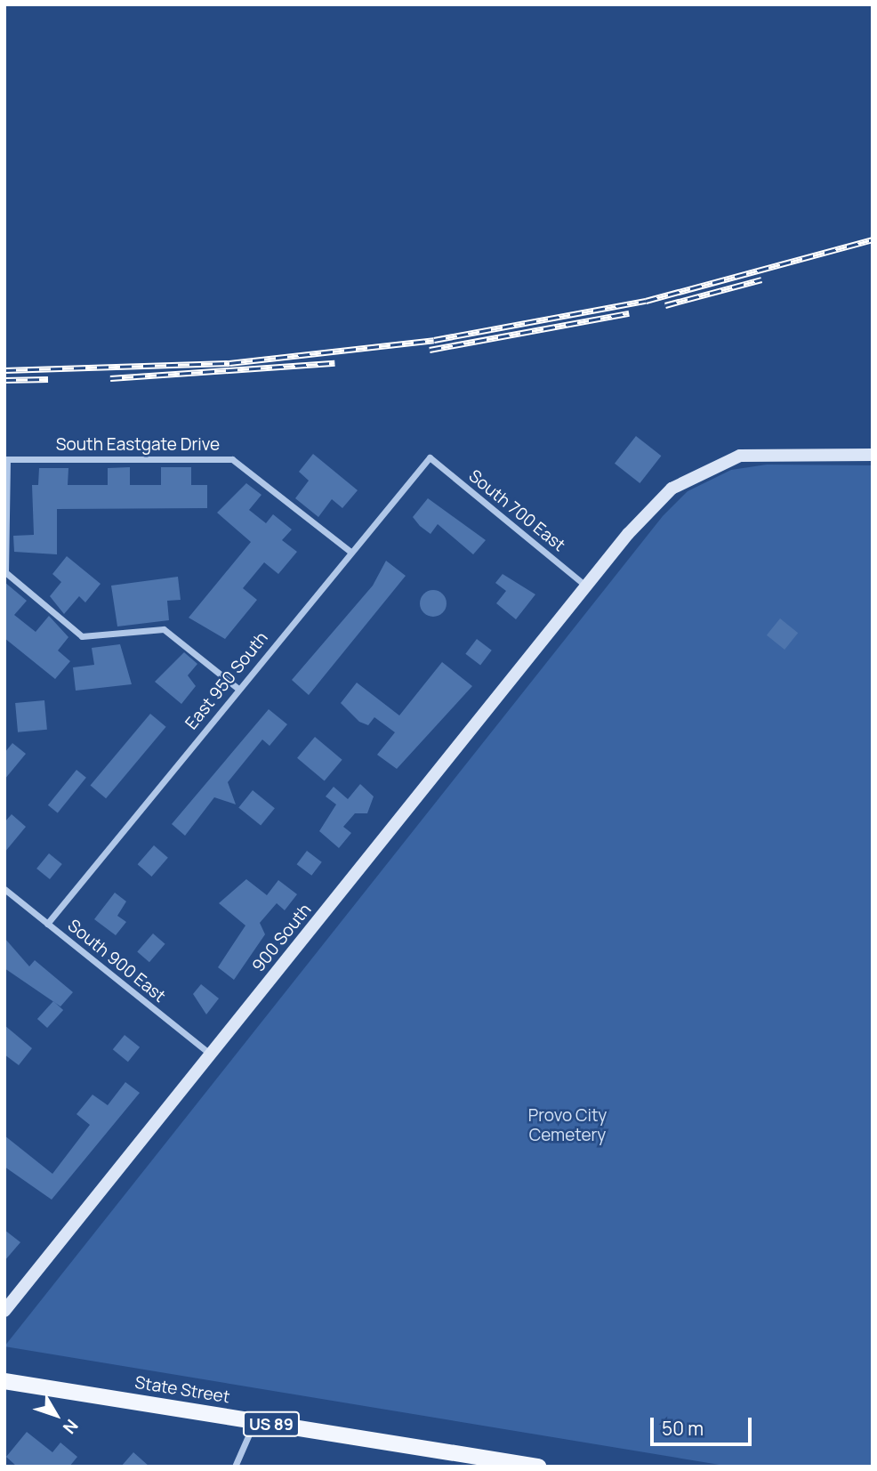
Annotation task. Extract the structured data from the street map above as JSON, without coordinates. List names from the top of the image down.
{
  "streets": {
    "main road": ["State Street", "US 89"],
    "street": [
      "South Eastgate Drive",
      "South 700 East",
      "East 950 South",
      "900 South",
      "South 900 East"
    ]
  },
  "crossings": [
    ["South Eastgate Drive", "East 950 South"],
    ["South 700 East", "East 950 South"],
    ["South 700 East", "900 South"],
    ["East 950 South", "South 900 East"],
    ["900 South", "South 900 East"]
  ],
  "parks": ["Provo City Cemetery"],
  "scale_bar": "50 m",
  "north": "bottom right"
}
